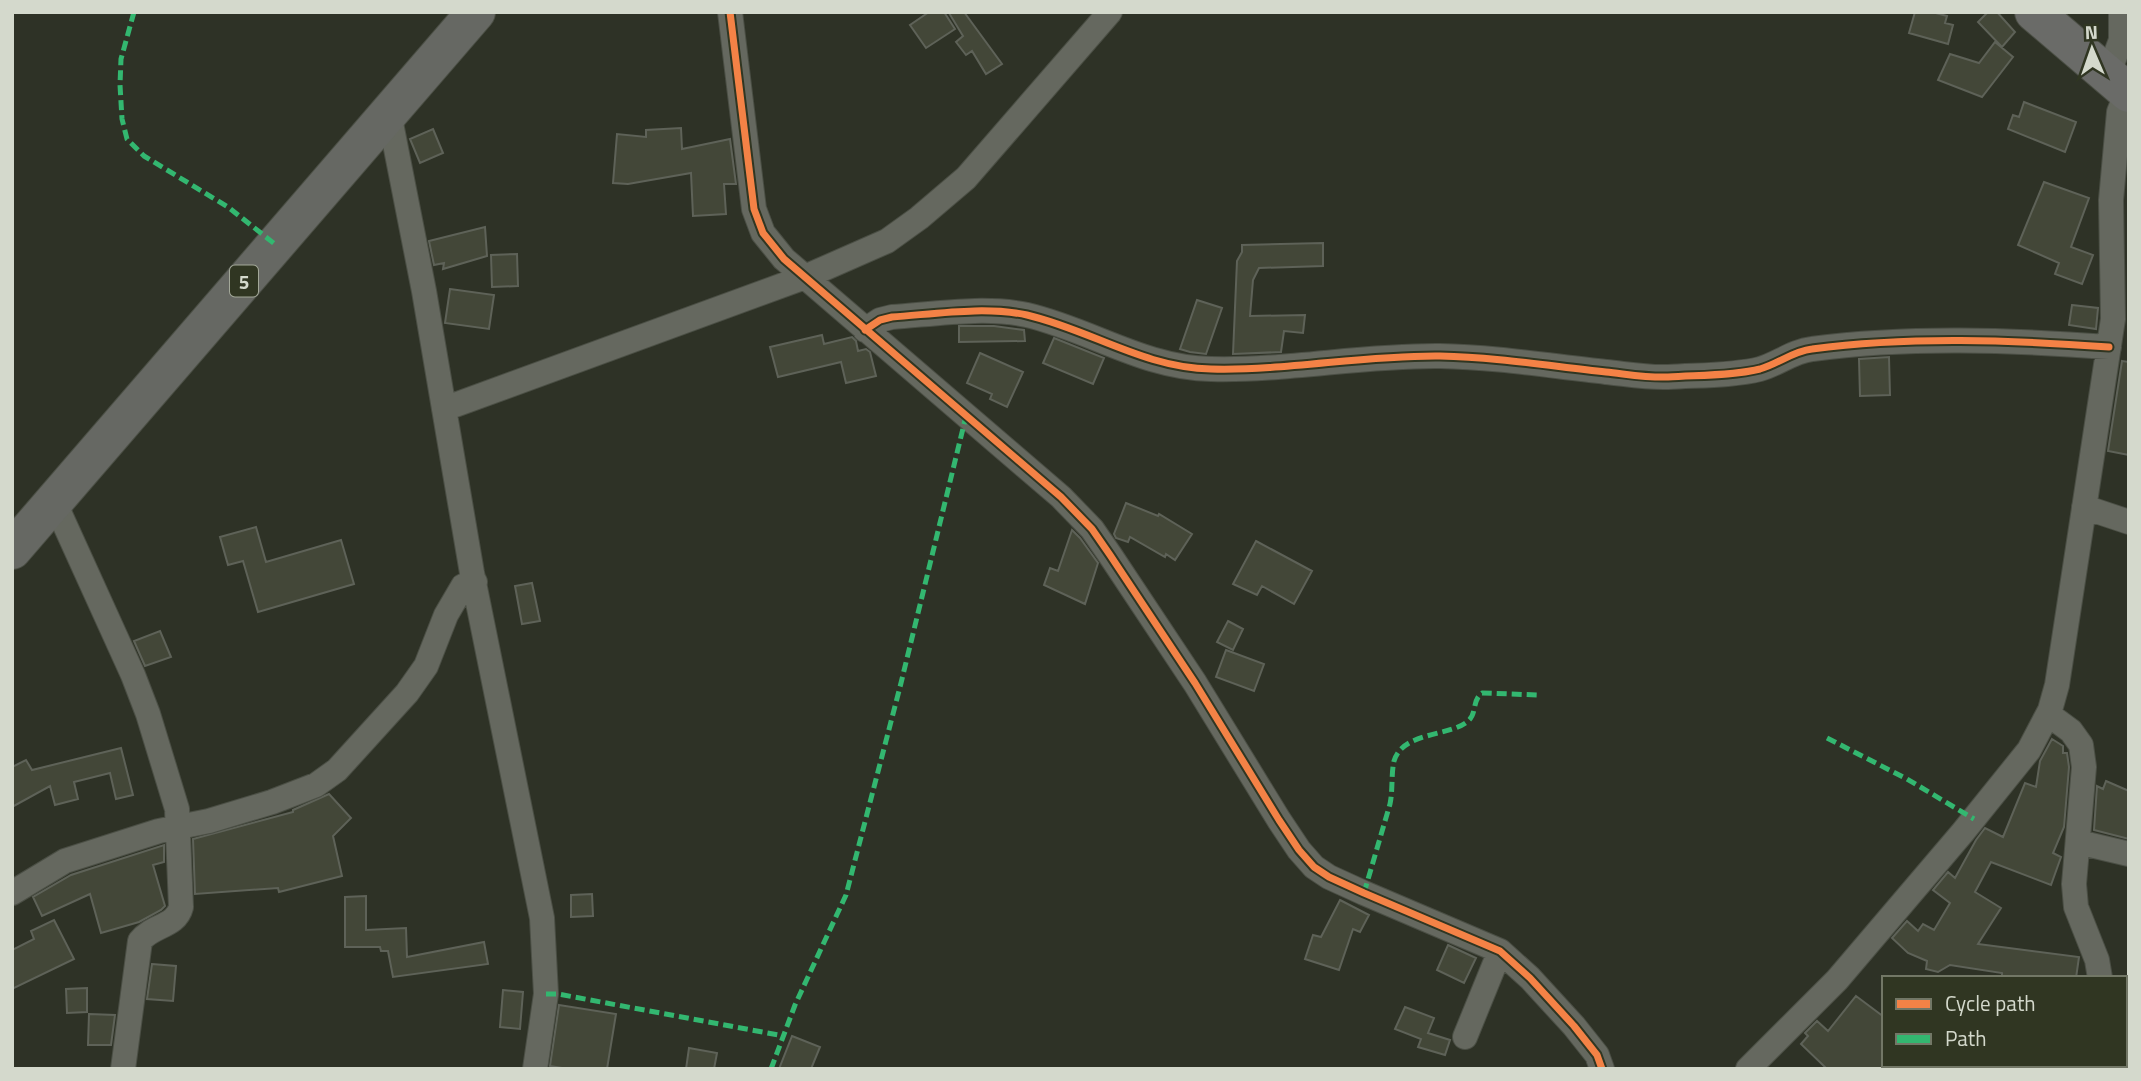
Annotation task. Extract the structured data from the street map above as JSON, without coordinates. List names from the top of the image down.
{
  "streets": {
    "main road": ["5"]
  },
  "legend": ["Cycle path", "Path"],
  "north": "top"
}
